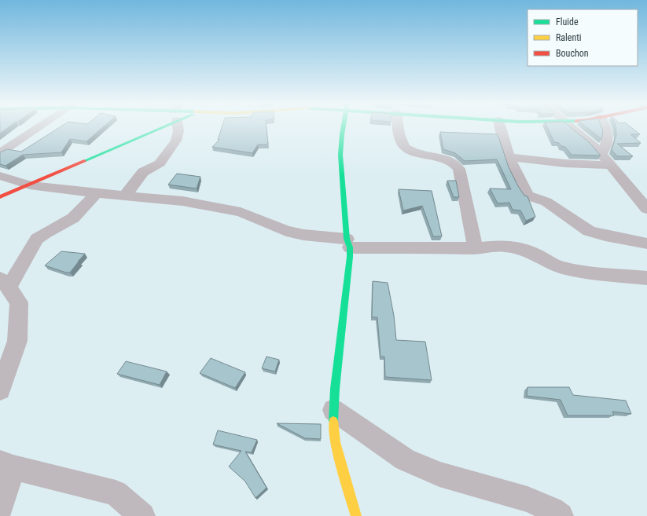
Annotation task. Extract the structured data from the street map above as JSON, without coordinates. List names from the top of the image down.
{
  "legend": ["Fluide", "Ralenti", "Bouchon"]
}
